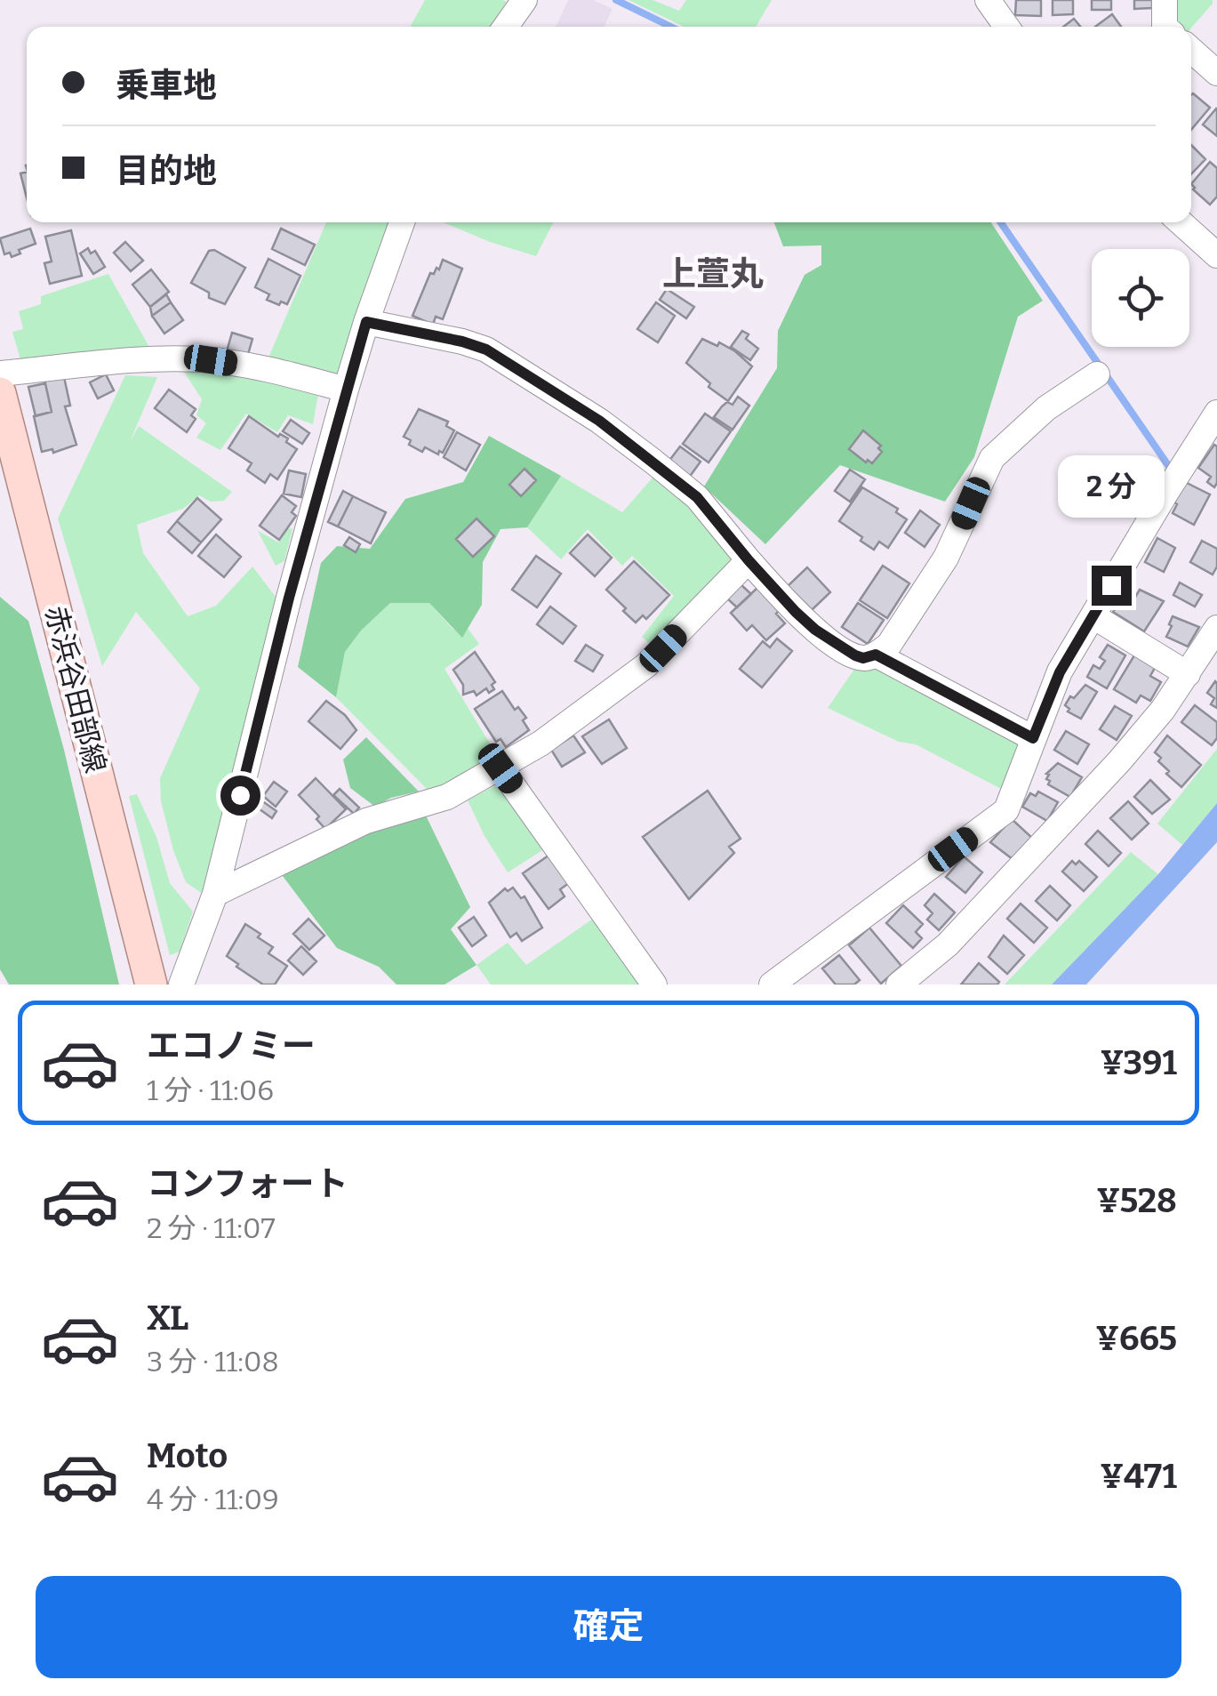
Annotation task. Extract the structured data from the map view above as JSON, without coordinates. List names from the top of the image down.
{
  "streets": {
    "main road": ["赤浜谷田部線"]
  },
  "districts": ["上萱丸"],
  "page": {
    "banner": ["乗車地", "目的地"],
    "bubble": "2 分",
    "list": [
      {
        "name": "エコノミー",
        "note": "1 分 · 11:06",
        "value": "¥391"
      },
      {
        "name": "コンフォート",
        "note": "2 分 · 11:07",
        "value": "¥528"
      },
      {
        "name": "XL",
        "note": "3 分 · 11:08",
        "value": "¥665"
      },
      {
        "name": "Moto",
        "note": "4 分 · 11:09",
        "value": "¥471"
      }
    ],
    "buttons": "確定"
  }
}
